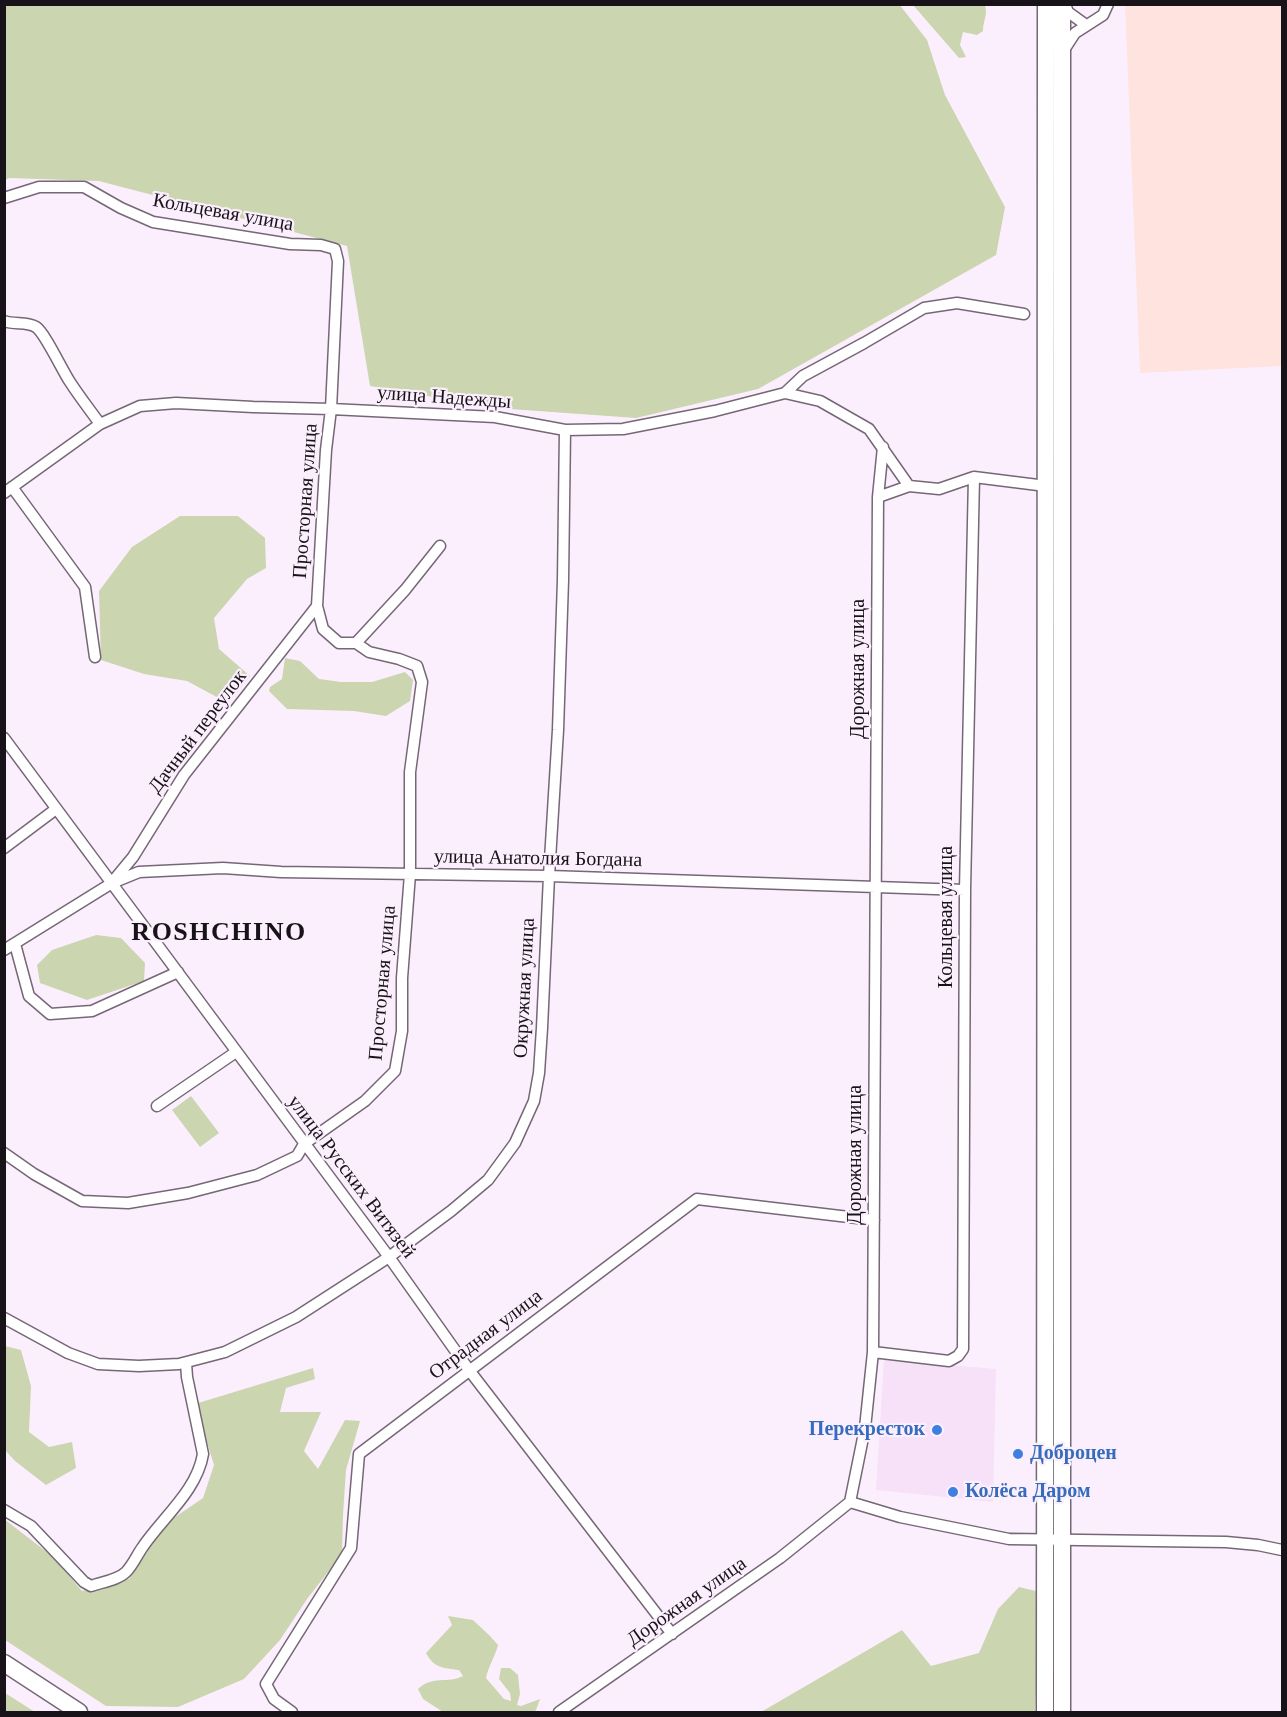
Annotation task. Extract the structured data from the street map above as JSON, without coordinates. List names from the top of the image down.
{
  "streets": {
    "street": [
      "Кольцевая улица",
      "улица Надежды",
      "Просторная улица",
      "Дорожная улица",
      "Дачный переулок",
      "улица Анатолия Богдана",
      "Окружная улица",
      "улица Русских Витязей",
      "Отрадная улица"
    ]
  },
  "crossings": [
    ["Кольцевая улица", "Просторная улица"],
    ["Кольцевая улица", "Дорожная улица"],
    ["Кольцевая улица", "улица Анатолия Богдана"],
    ["улица Надежды", "Просторная улица"],
    ["улица Надежды", "Дорожная улица"],
    ["улица Надежды", "Окружная улица"],
    ["Просторная улица", "Дачный переулок"],
    ["Просторная улица", "улица Анатолия Богдана"],
    ["Просторная улица", "улица Русских Витязей"],
    ["Дорожная улица", "улица Анатолия Богдана"],
    ["Дорожная улица", "улица Русских Витязей"],
    ["Дорожная улица", "Отрадная улица"],
    ["Дачный переулок", "улица Анатолия Богдана"],
    ["Дачный переулок", "улица Русских Витязей"],
    ["улица Анатолия Богдана", "Окружная улица"],
    ["улица Анатолия Богдана", "улица Русских Витязей"],
    ["Окружная улица", "улица Русских Витязей"],
    ["улица Русских Витязей", "Отрадная улица"]
  ],
  "districts": ["ROSHCHINO"],
  "places": ["Перекресток", "Доброцен", "Колёса Даром"]
}
